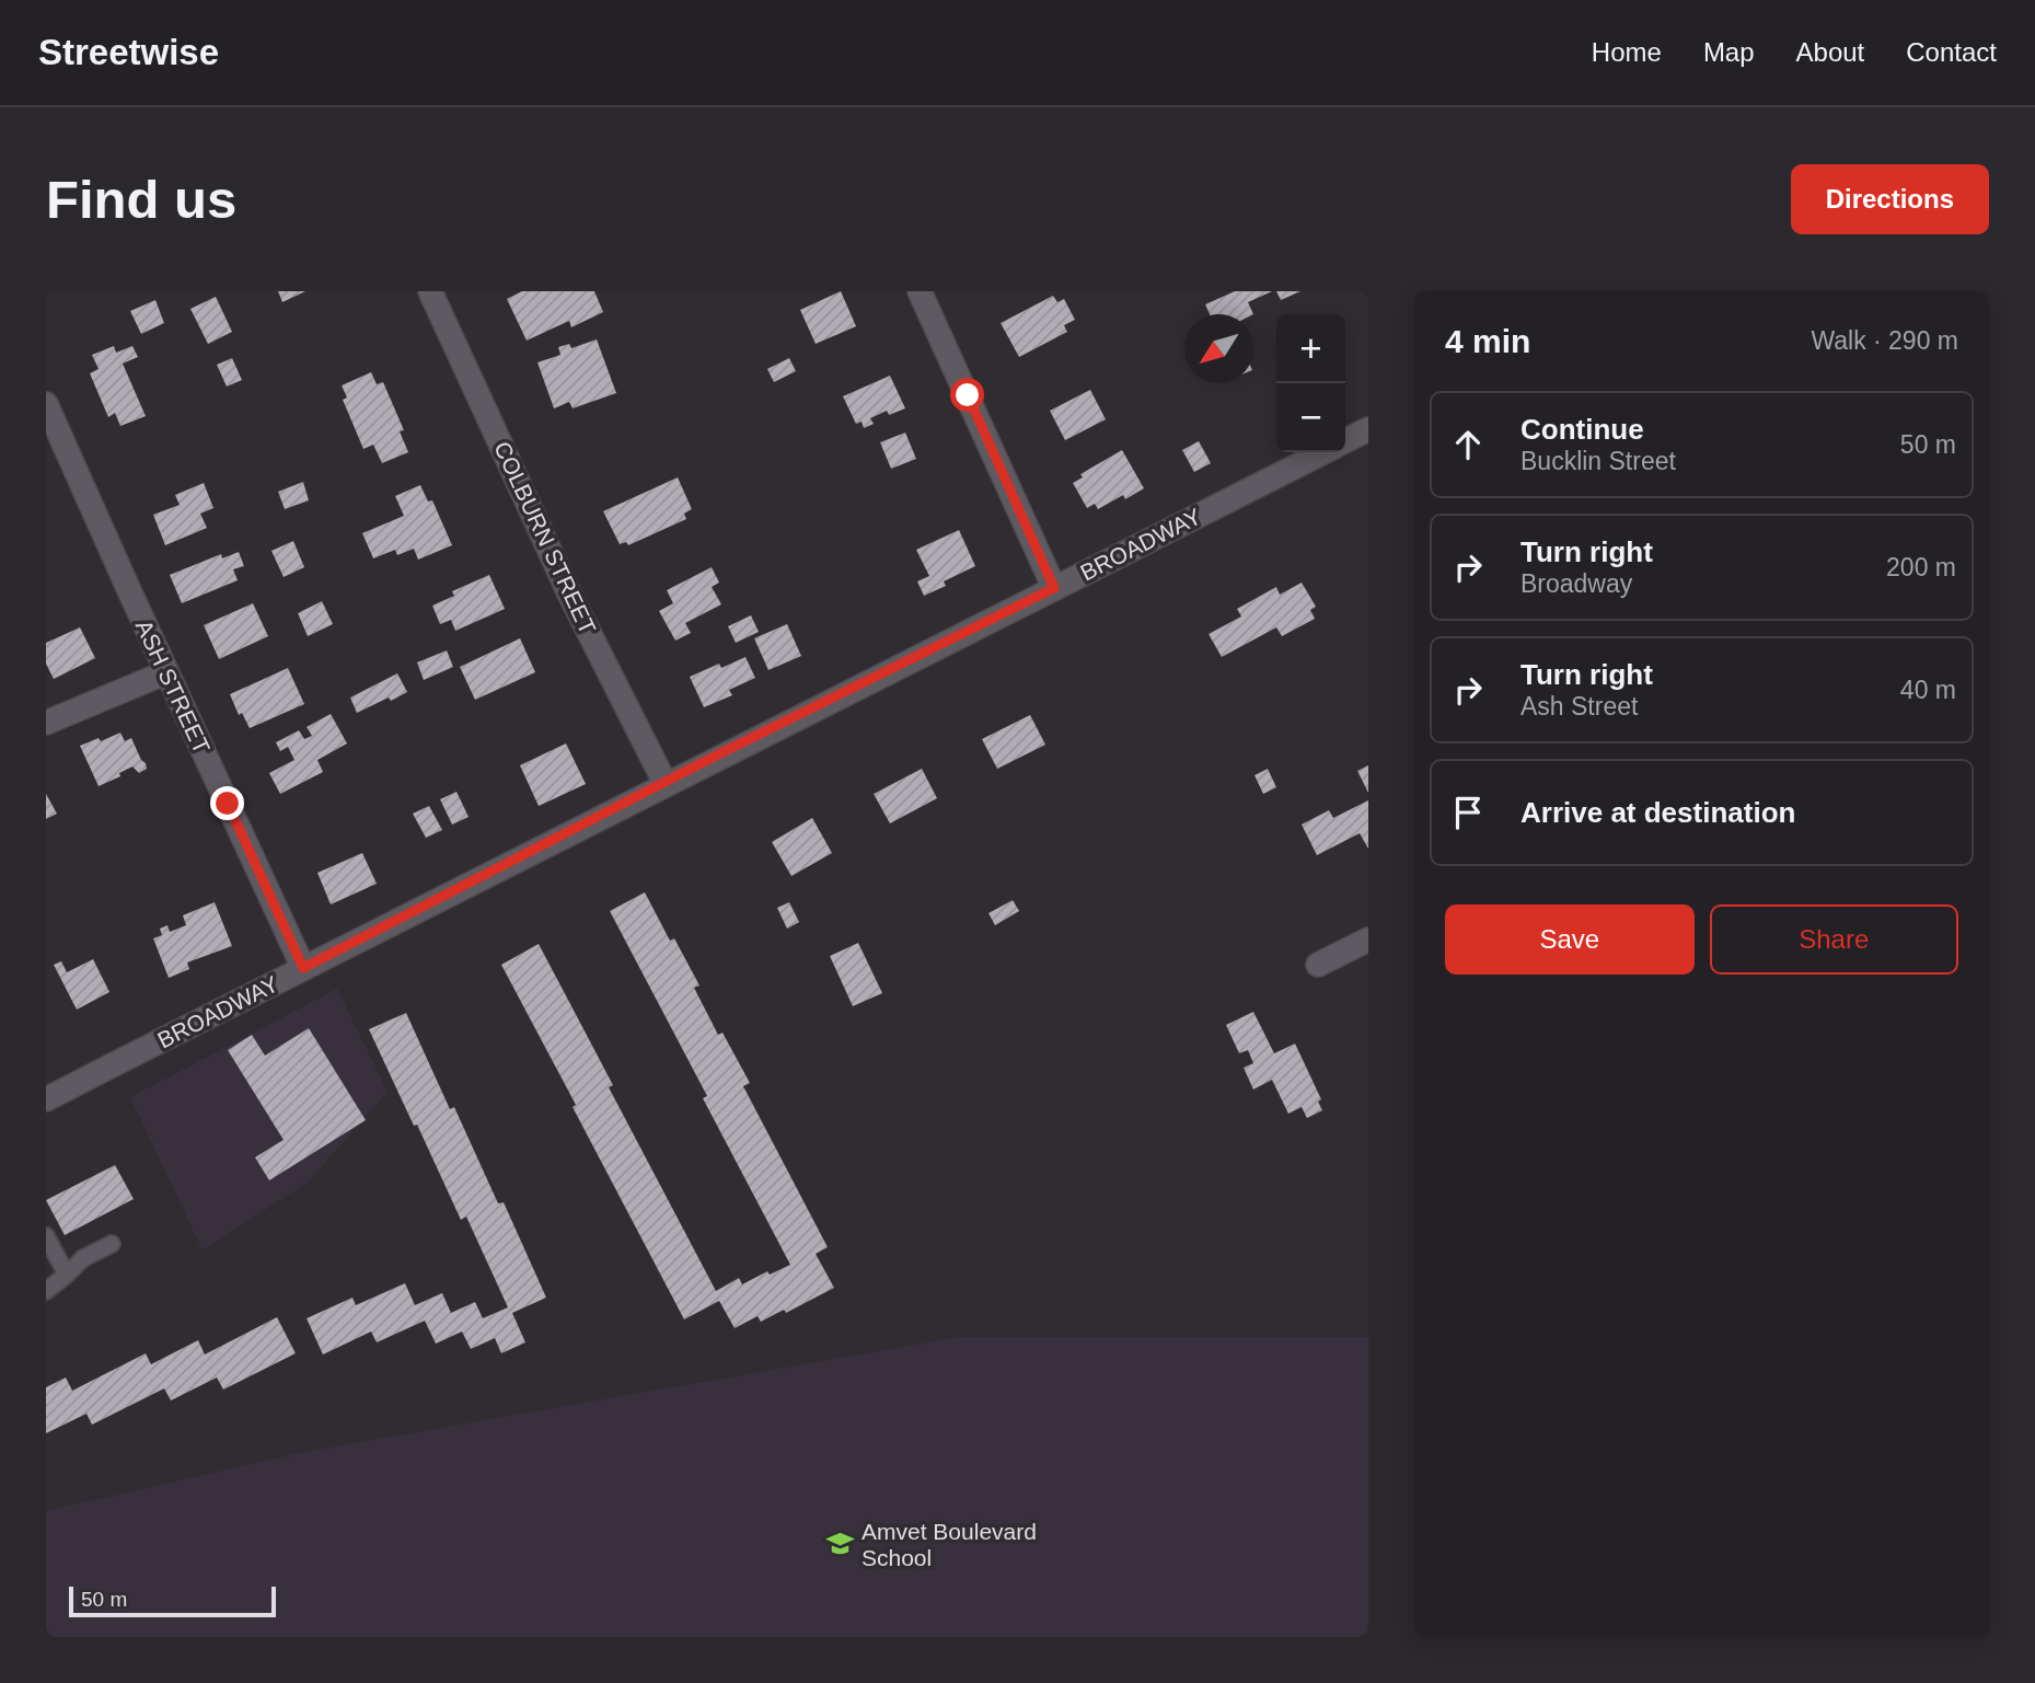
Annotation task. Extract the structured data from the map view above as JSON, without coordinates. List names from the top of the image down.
{
  "streets": {
    "street": ["COLBURN STREET", "BROADWAY", "ASH STREET"]
  },
  "crossings": [
    ["COLBURN STREET", "BROADWAY"],
    ["BROADWAY", "ASH STREET"]
  ],
  "places": {
    "school or university": ["Amvet Boulevard School"]
  },
  "scale_bar": "50 m",
  "north": "bottom left",
  "page": {
    "header": "Streetwise",
    "nav": [
      "Home",
      "Map",
      "About",
      "Contact"
    ],
    "buttons": [
      "Directions",
      ["Save", "Share"]
    ],
    "title": "Find us",
    "heading": ["4 min", "Walk · 290 m"],
    "map_buttons": ["+", "−"],
    "list": [
      ["Continue", "Bucklin Street", "50 m"],
      ["Turn right", "Broadway", "200 m"],
      ["Turn right", "Ash Street", "40 m"],
      "Arrive at destination"
    ],
    "scale": "50 m"
  }
}
